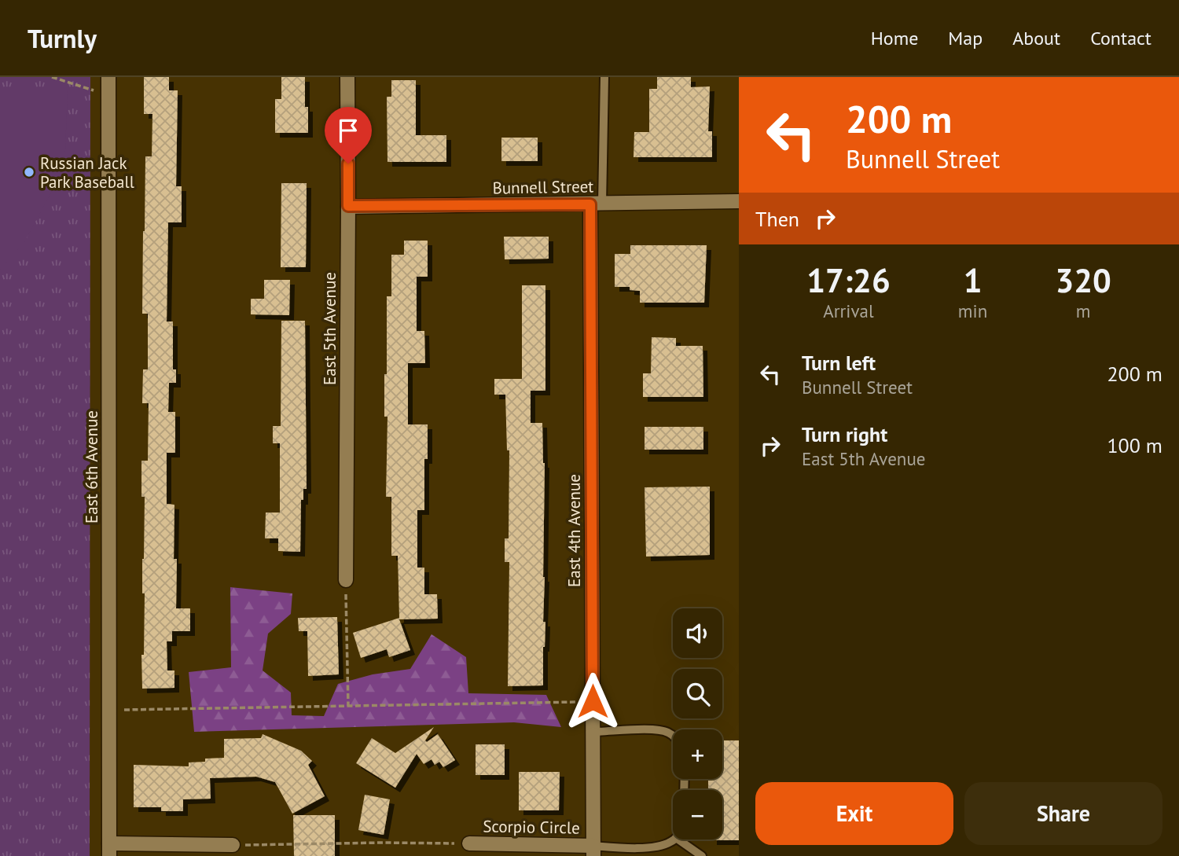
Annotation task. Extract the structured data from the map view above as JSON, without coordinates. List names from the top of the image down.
{
  "streets": {
    "street": [
      "Bunnell Street",
      "East 5th Avenue",
      "East 6th Avenue",
      "East 4th Avenue",
      "Scorpio Circle"
    ]
  },
  "crossings": [
    ["Bunnell Street", "East 5th Avenue"],
    ["Bunnell Street", "East 4th Avenue"],
    ["East 4th Avenue", "Scorpio Circle"]
  ],
  "places": ["Russian Jack Park Baseball"],
  "page": {
    "header": "Turnly",
    "nav": [
      "Home",
      "Map",
      "About",
      "Contact"
    ],
    "turn": ["200 m", "Bunnell Street"],
    "then": "Then",
    "eta": [
      "17:26",
      "Arrival",
      "1",
      "min",
      "320",
      "m"
    ],
    "list": [
      {
        "name": "Turn left",
        "note": "Bunnell Street",
        "value": "200 m"
      },
      {
        "name": "Turn right",
        "note": "East 5th Avenue",
        "value": "100 m"
      }
    ],
    "map_buttons": ["+", "−"],
    "buttons": ["Exit", "Share"]
  }
}
